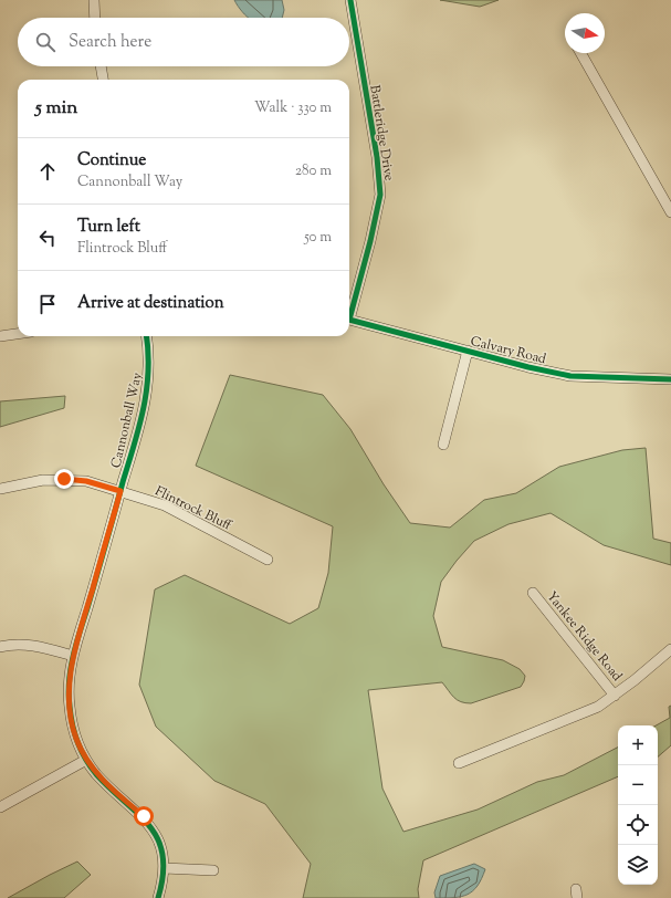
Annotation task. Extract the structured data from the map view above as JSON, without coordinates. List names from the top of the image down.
{
  "streets": {
    "street": [
      "Battleridge Drive",
      "Calvary Road",
      "Cannonball Way",
      "Flintrock Bluff",
      "Yankee Ridge Road"
    ]
  },
  "crossings": [
    ["Cannonball Way", "Flintrock Bluff"]
  ],
  "north": "right",
  "page": {
    "search": "Search here",
    "heading": ["5 min", "Walk · 330 m"],
    "list": [
      ["Continue", "Cannonball Way", "280 m"],
      ["Turn left", "Flintrock Bluff", "50 m"],
      "Arrive at destination"
    ],
    "map_buttons": ["+", "−"]
  }
}
